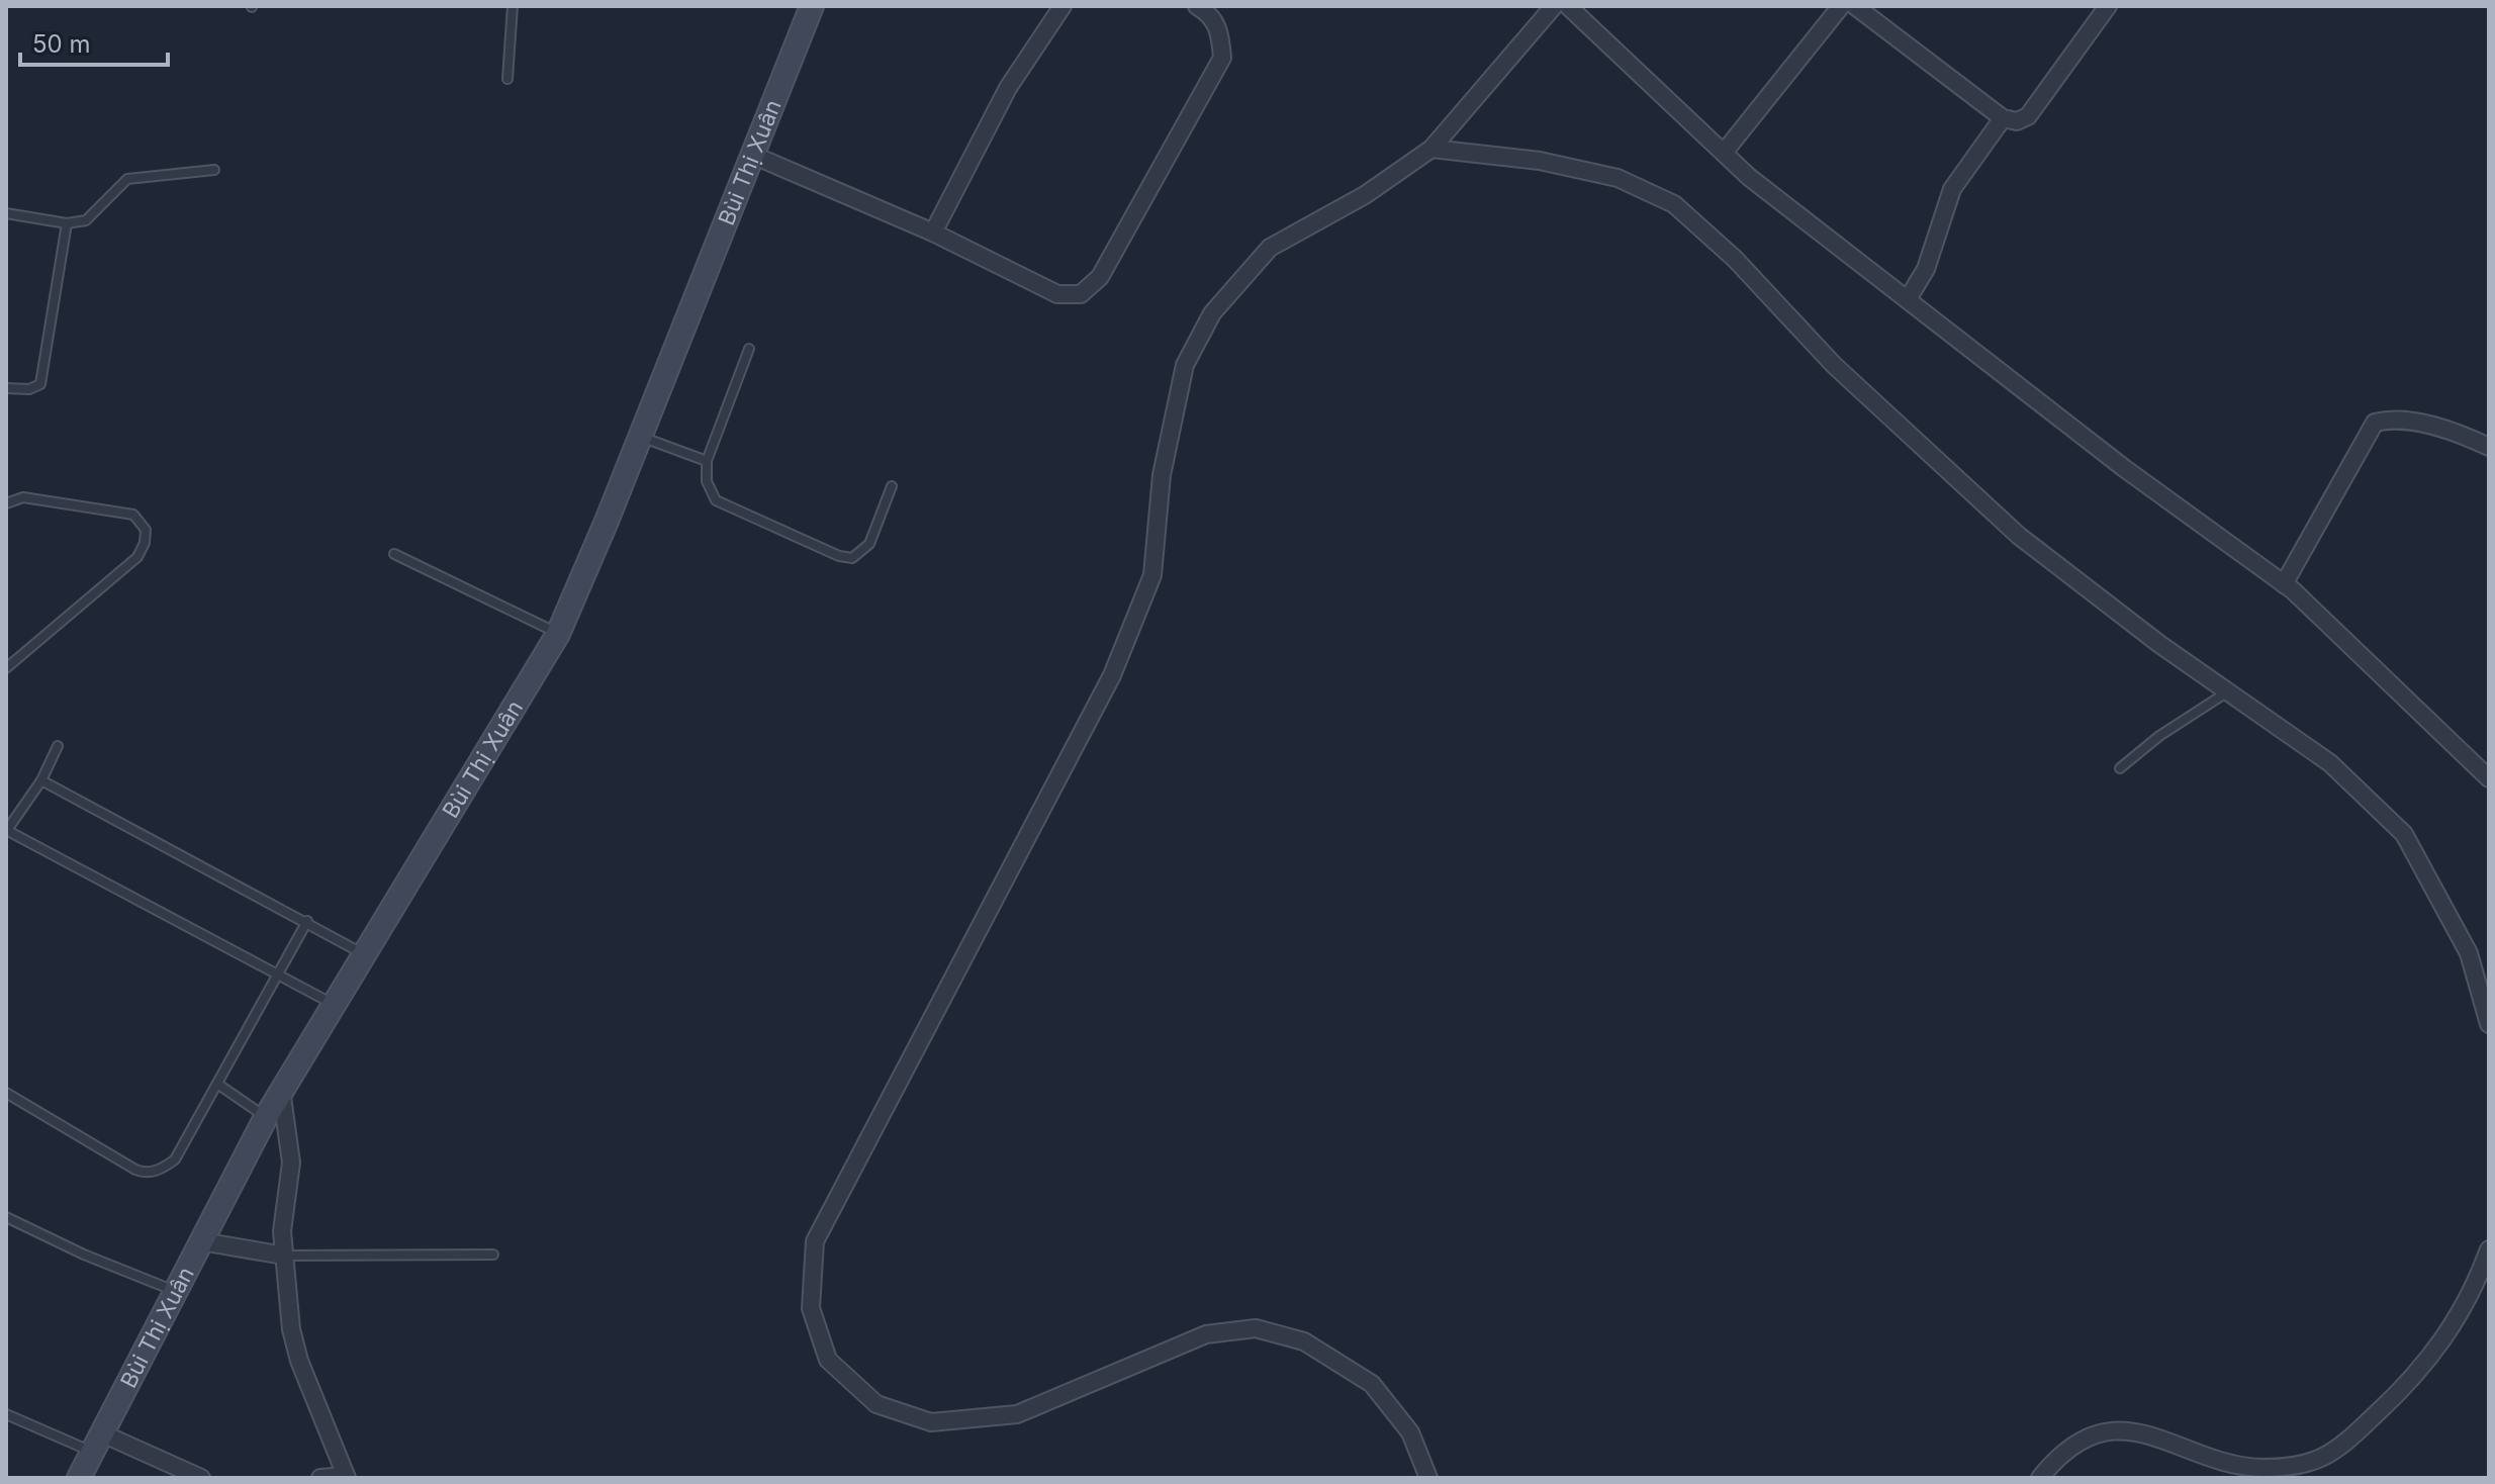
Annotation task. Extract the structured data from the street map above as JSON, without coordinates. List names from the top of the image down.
{
  "streets": {
    "main road": ["Bùi Thị Xuân"]
  },
  "scale_bar": "50 m"
}
